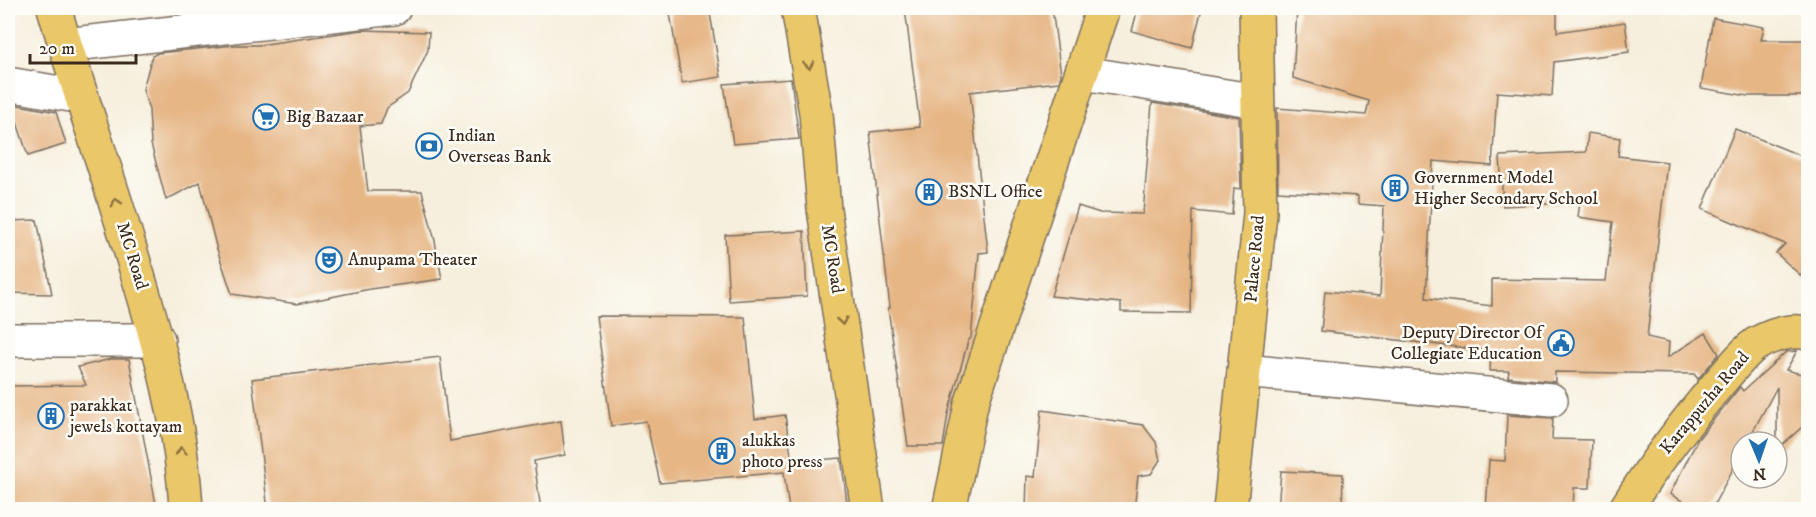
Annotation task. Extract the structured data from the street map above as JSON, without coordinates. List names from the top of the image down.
{
  "streets": {
    "main road": ["MC Road", "Palace Road", "Karappuzha Road"]
  },
  "places": {
    "supermarket": ["Big Bazaar"],
    "bank": ["Indian Overseas Bank"],
    "building": [
      "Government Model Higher Secondary School",
      "BSNL Office",
      "parakkat jewels kottayam",
      "alukkas photo press"
    ],
    "theatre": ["Anupama Theater"],
    "public building": ["Deputy Director Of Collegiate Education"]
  },
  "scale_bar": "20 m",
  "north": "bottom"
}
